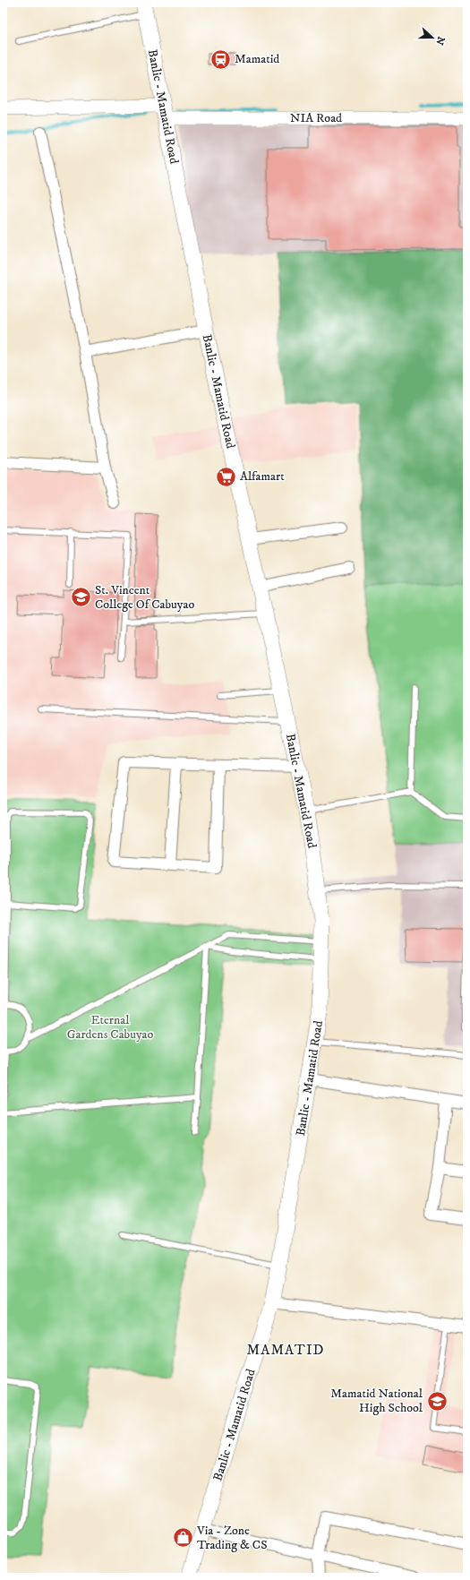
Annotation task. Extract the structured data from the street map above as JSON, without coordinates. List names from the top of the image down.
{
  "streets": {
    "main road": ["Banlic - Mamatid Road"],
    "street": ["NIA Road"]
  },
  "crossings": [
    ["Banlic - Mamatid Road", "NIA Road"]
  ],
  "districts": ["MAMATID"],
  "parks": ["Eternal Gardens Cabuyao"],
  "places": {
    "station": ["Mamatid"],
    "supermarket": ["Alfamart"],
    "school or university": ["St. Vincent College Of Cabuyao", "Mamatid National High School"],
    "shop": ["Via - Zone Trading & CS"]
  },
  "north": "right"
}
